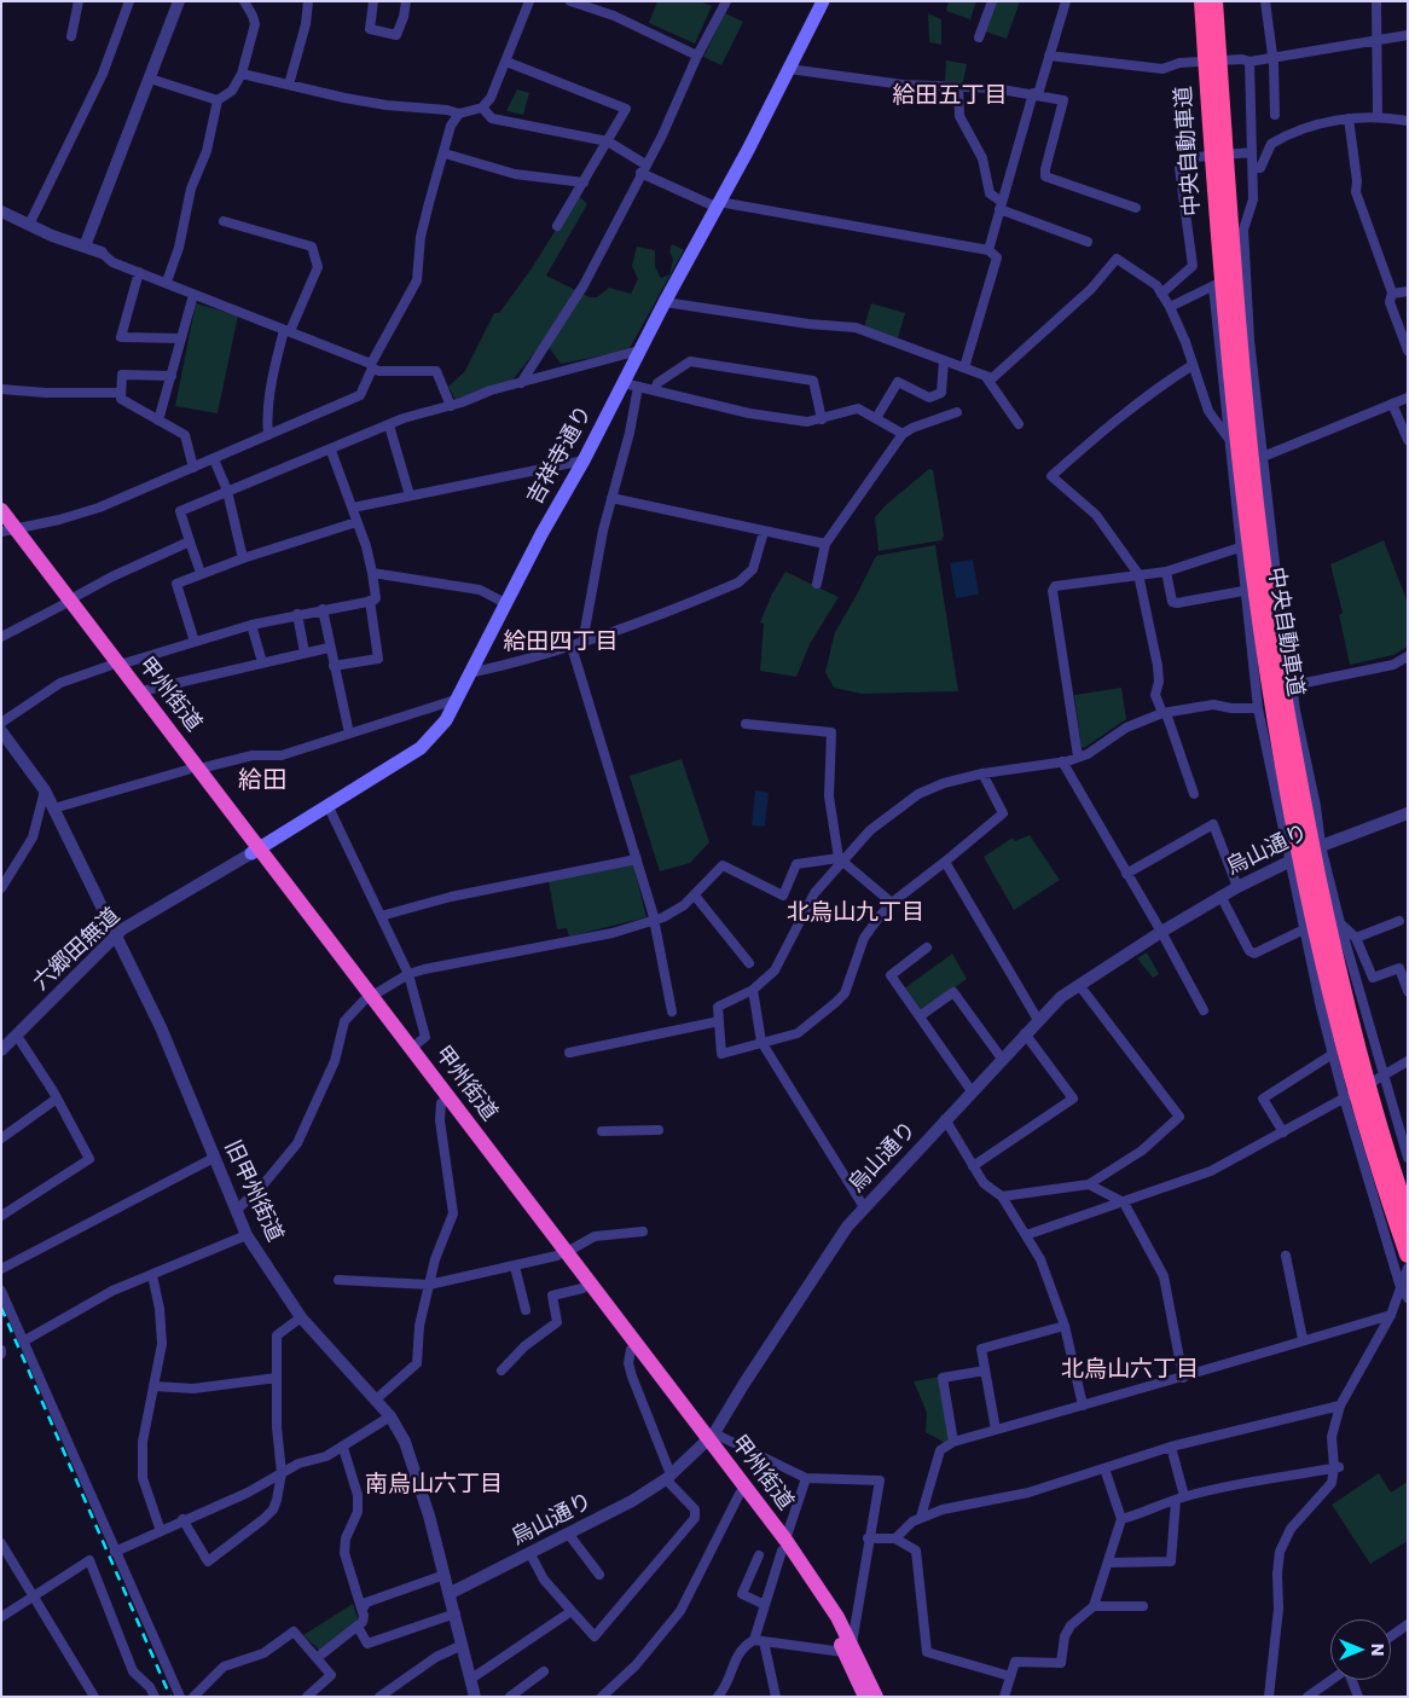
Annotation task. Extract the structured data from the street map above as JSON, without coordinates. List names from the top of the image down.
{
  "streets": {
    "highway": ["中央自動車道", "甲州街道"],
    "main road": ["吉祥寺通り"],
    "street": ["烏山通り", "六郷田無道", "旧甲州街道"]
  },
  "crossings": [
    ["吉祥寺通り", "甲州街道"],
    ["吉祥寺通り", "六郷田無道"],
    ["甲州街道", "烏山通り"],
    ["甲州街道", "六郷田無道"],
    ["烏山通り", "旧甲州街道"],
    ["六郷田無道", "旧甲州街道"]
  ],
  "districts": [
    "給田五丁目",
    "給田四丁目",
    "給田",
    "北烏山九丁目",
    "北烏山六丁目",
    "南烏山六丁目"
  ],
  "north": "right"
}
